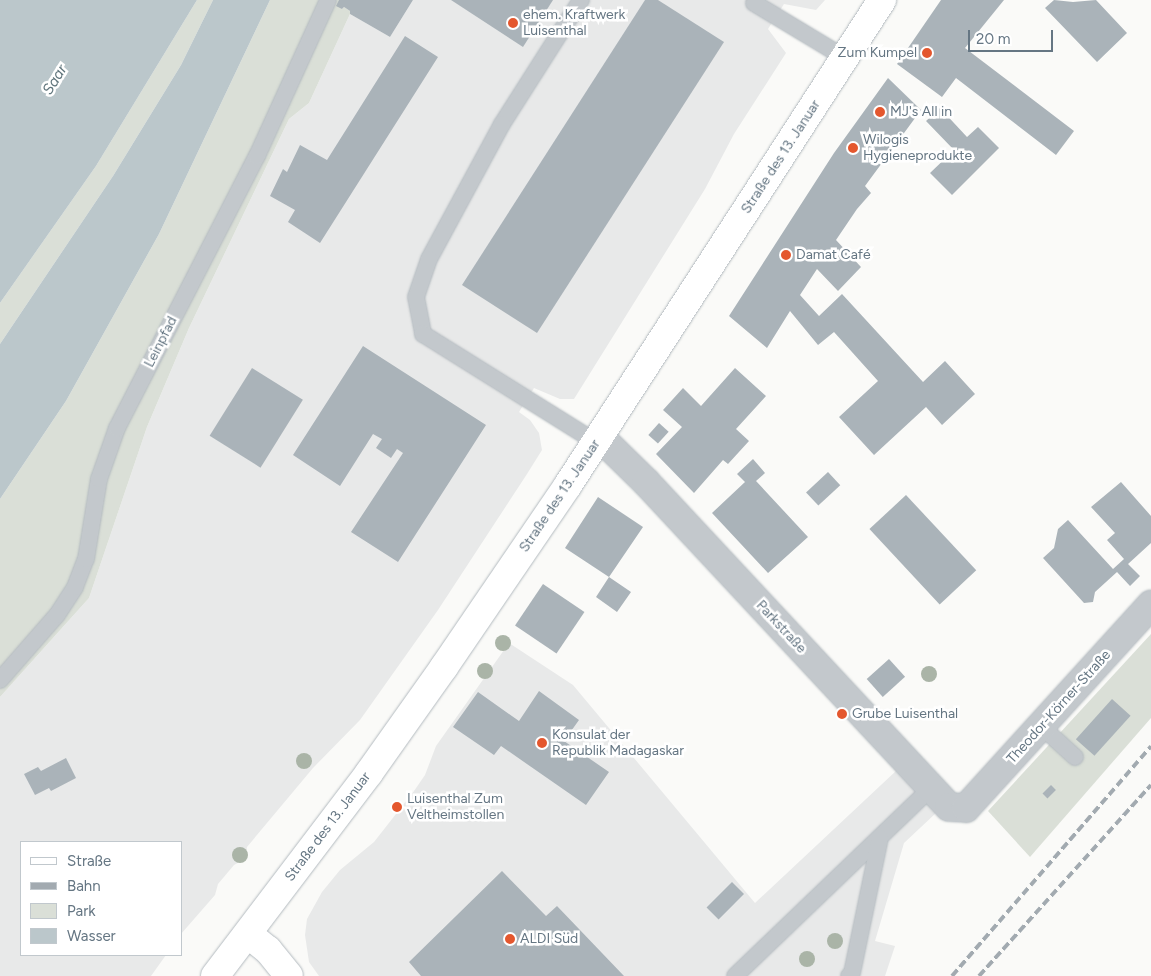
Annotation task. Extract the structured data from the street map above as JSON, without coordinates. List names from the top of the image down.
{
  "streets": {
    "main road": ["Straße des 13. Januar"],
    "street": ["Parkstraße", "Theodor-Körner-Straße"],
    "lane": ["Leinpfad"]
  },
  "crossings": [
    ["Straße des 13. Januar", "Parkstraße"],
    ["Parkstraße", "Theodor-Körner-Straße"]
  ],
  "water": ["Saar"],
  "places": [
    "ehem. Kraftwerk Luisenthal",
    "Zum Kumpel",
    "MJ's All in",
    "Wilogis Hygieneprodukte",
    "Damat Café",
    "Grube Luisenthal",
    "Konsulat der Republik Madagaskar",
    "Luisenthal Zum Veltheimstollen",
    "ALDI Süd"
  ],
  "legend": [
    "Straße",
    "Bahn",
    "Park",
    "Wasser"
  ],
  "scale_bar": "20 m"
}
